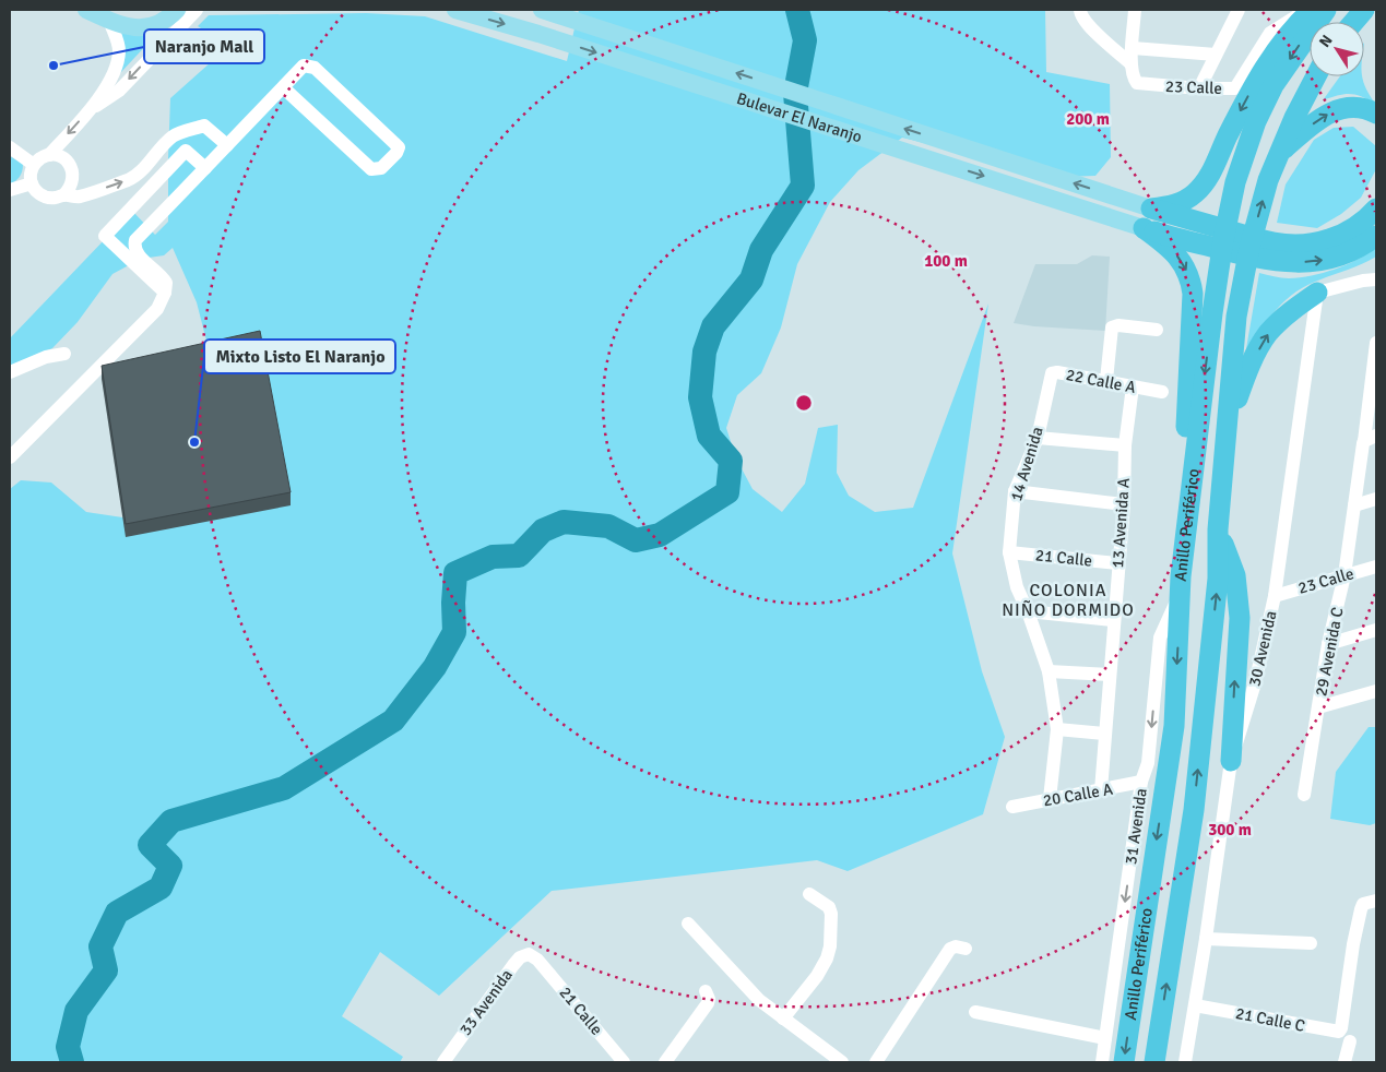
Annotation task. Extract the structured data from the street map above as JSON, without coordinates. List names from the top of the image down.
{
  "streets": {
    "highway": ["Anillo Periférico"],
    "main road": ["Bulevar El Naranjo"],
    "street": [
      "23 Calle",
      "22 Calle A",
      "14 Avenida",
      "13 Avenida A",
      "21 Calle",
      "30 Avenida",
      "29 Avenida C",
      "20 Calle A",
      "31 Avenida",
      "33 Avenida",
      "21 Calle C"
    ]
  },
  "crossings": [
    ["23 Calle", "30 Avenida"],
    ["23 Calle", "29 Avenida C"],
    ["22 Calle A", "14 Avenida"],
    ["22 Calle A", "13 Avenida A"],
    ["14 Avenida", "21 Calle"],
    ["14 Avenida", "20 Calle A"],
    ["13 Avenida A", "21 Calle"],
    ["13 Avenida A", "20 Calle A"],
    ["Anillo Periférico", "31 Avenida"],
    ["21 Calle", "33 Avenida"],
    ["30 Avenida", "21 Calle C"],
    ["20 Calle A", "31 Avenida"]
  ],
  "one_way": ["31 Avenida"],
  "districts": ["COLONIA NIÑO DORMIDO"],
  "places": ["Naranjo Mall", "Mixto Listo El Naranjo"],
  "north": "top left",
  "rings": ["200 m", "100 m", "300 m"]
}
